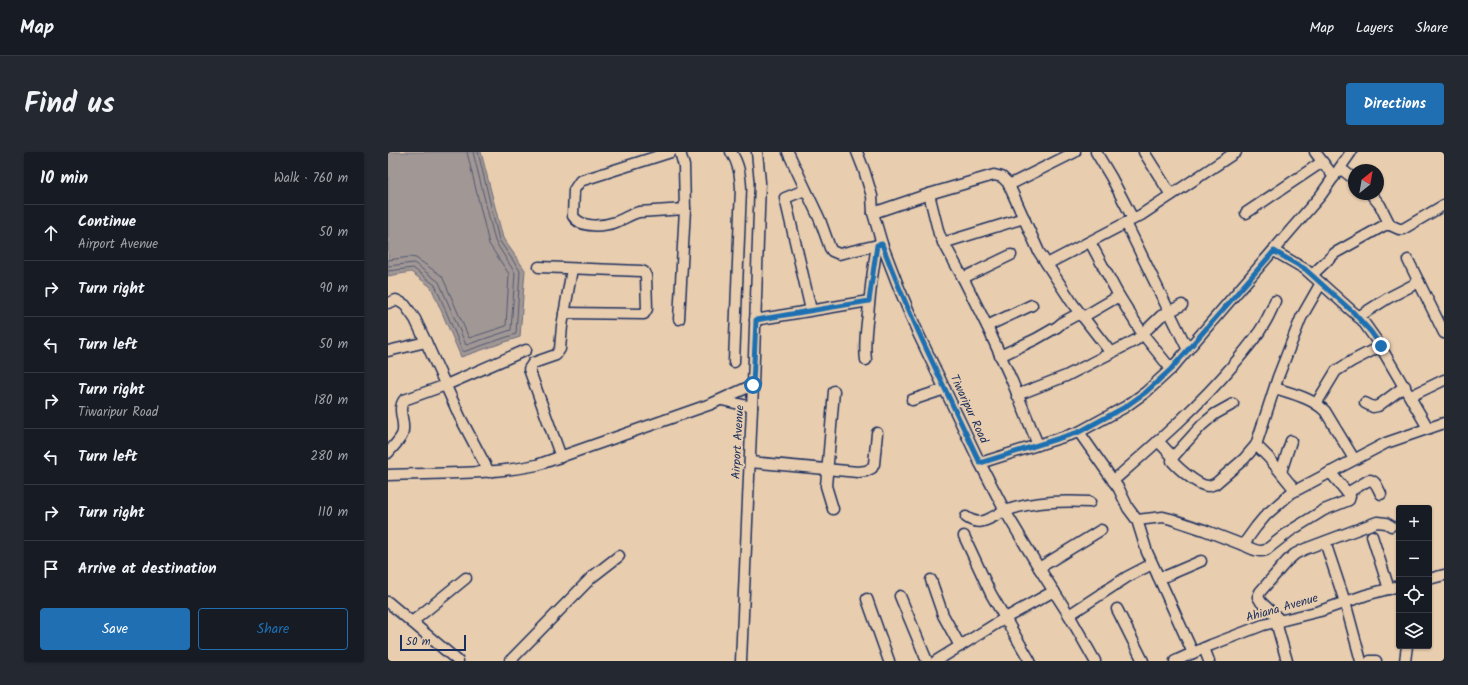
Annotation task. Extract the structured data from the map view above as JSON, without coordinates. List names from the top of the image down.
{
  "streets": {
    "street": ["Tiwaripur Road", "Airport Avenue", "Ahiana Avenue"]
  },
  "scale_bar": "50 m",
  "north": "top right",
  "page": {
    "header": "Map",
    "nav": ["Map", "Layers", "Share"],
    "title": "Find us",
    "buttons": [
      "Directions",
      ["Save", "Share"]
    ],
    "heading": ["10 min", "Walk · 760 m"],
    "list": [
      ["Continue", "Airport Avenue", "50 m"],
      ["Turn right", "90 m"],
      ["Turn left", "50 m"],
      ["Turn right", "Tiwaripur Road", "180 m"],
      ["Turn left", "280 m"],
      ["Turn right", "110 m"],
      "Arrive at destination"
    ],
    "map_buttons": ["+", "−"],
    "scale": "50 m"
  }
}
